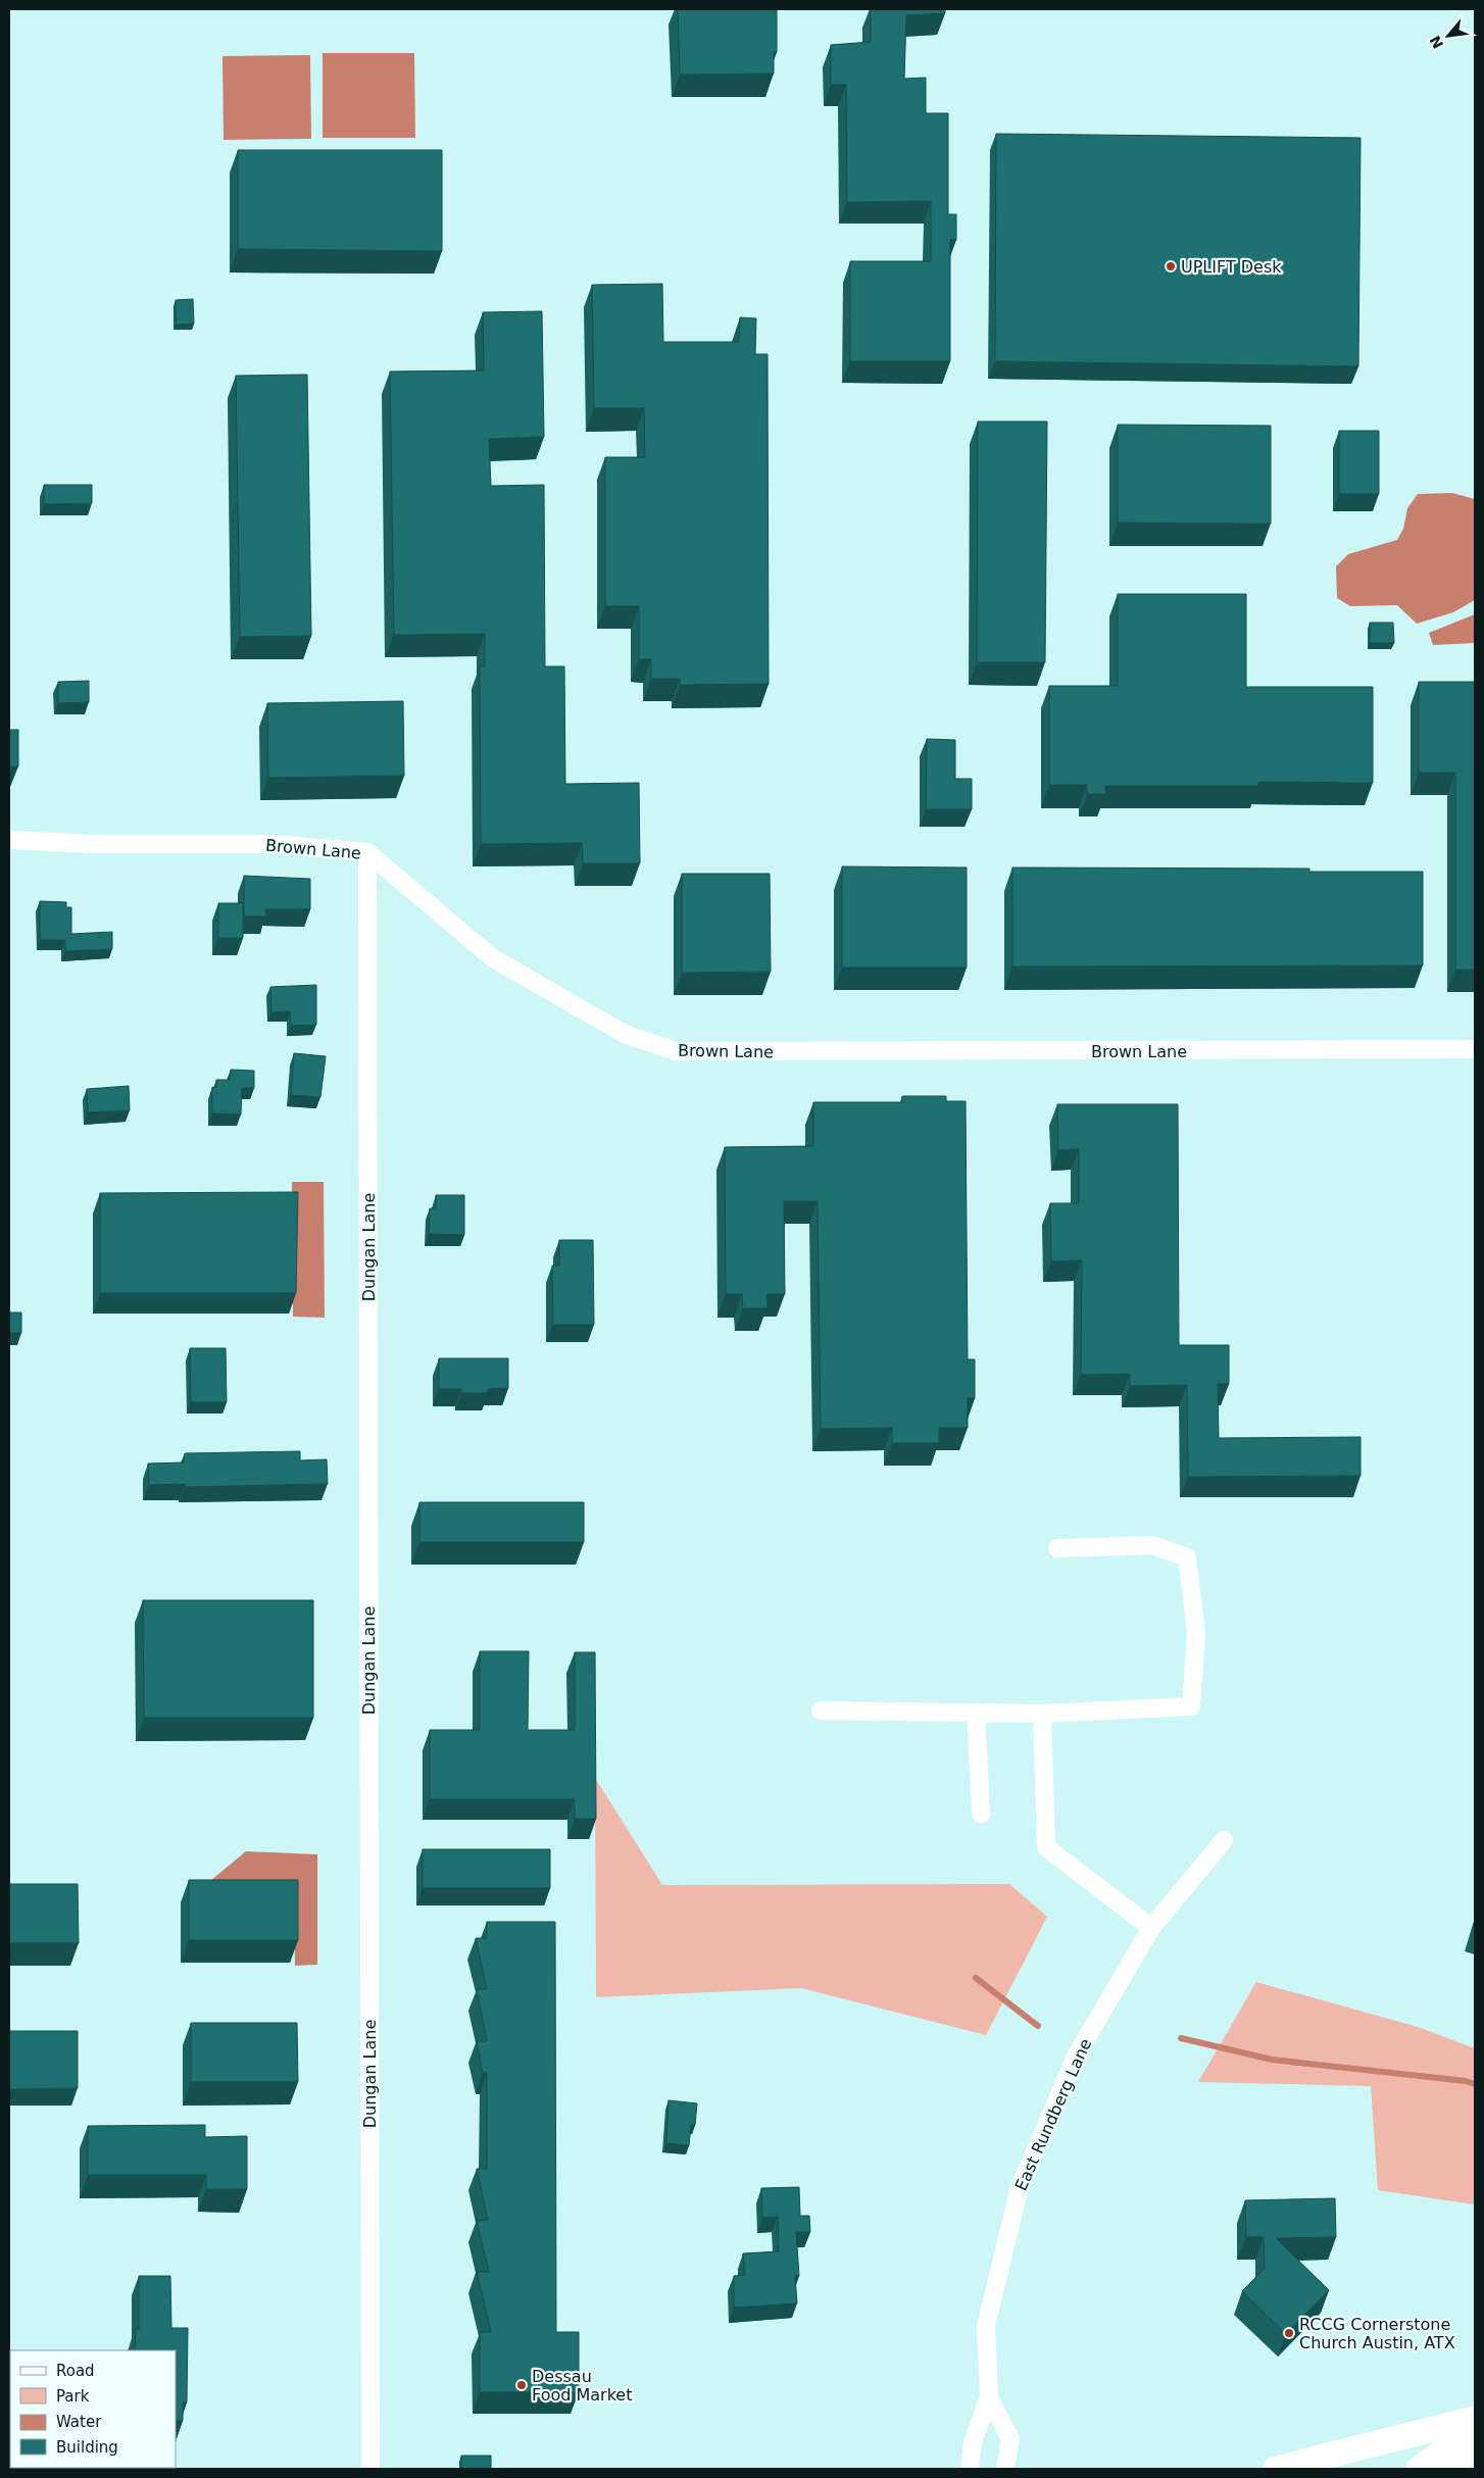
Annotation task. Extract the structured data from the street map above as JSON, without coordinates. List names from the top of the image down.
{
  "streets": {
    "street": ["Brown Lane", "Dungan Lane", "East Rundberg Lane"]
  },
  "crossings": [
    ["Brown Lane", "Dungan Lane"]
  ],
  "places": ["UPLIFT Desk", "RCCG Cornerstone Church Austin, ATX", "Dessau Food Market"],
  "legend": [
    "Road",
    "Park",
    "Water",
    "Building"
  ],
  "north": "bottom left"
}
